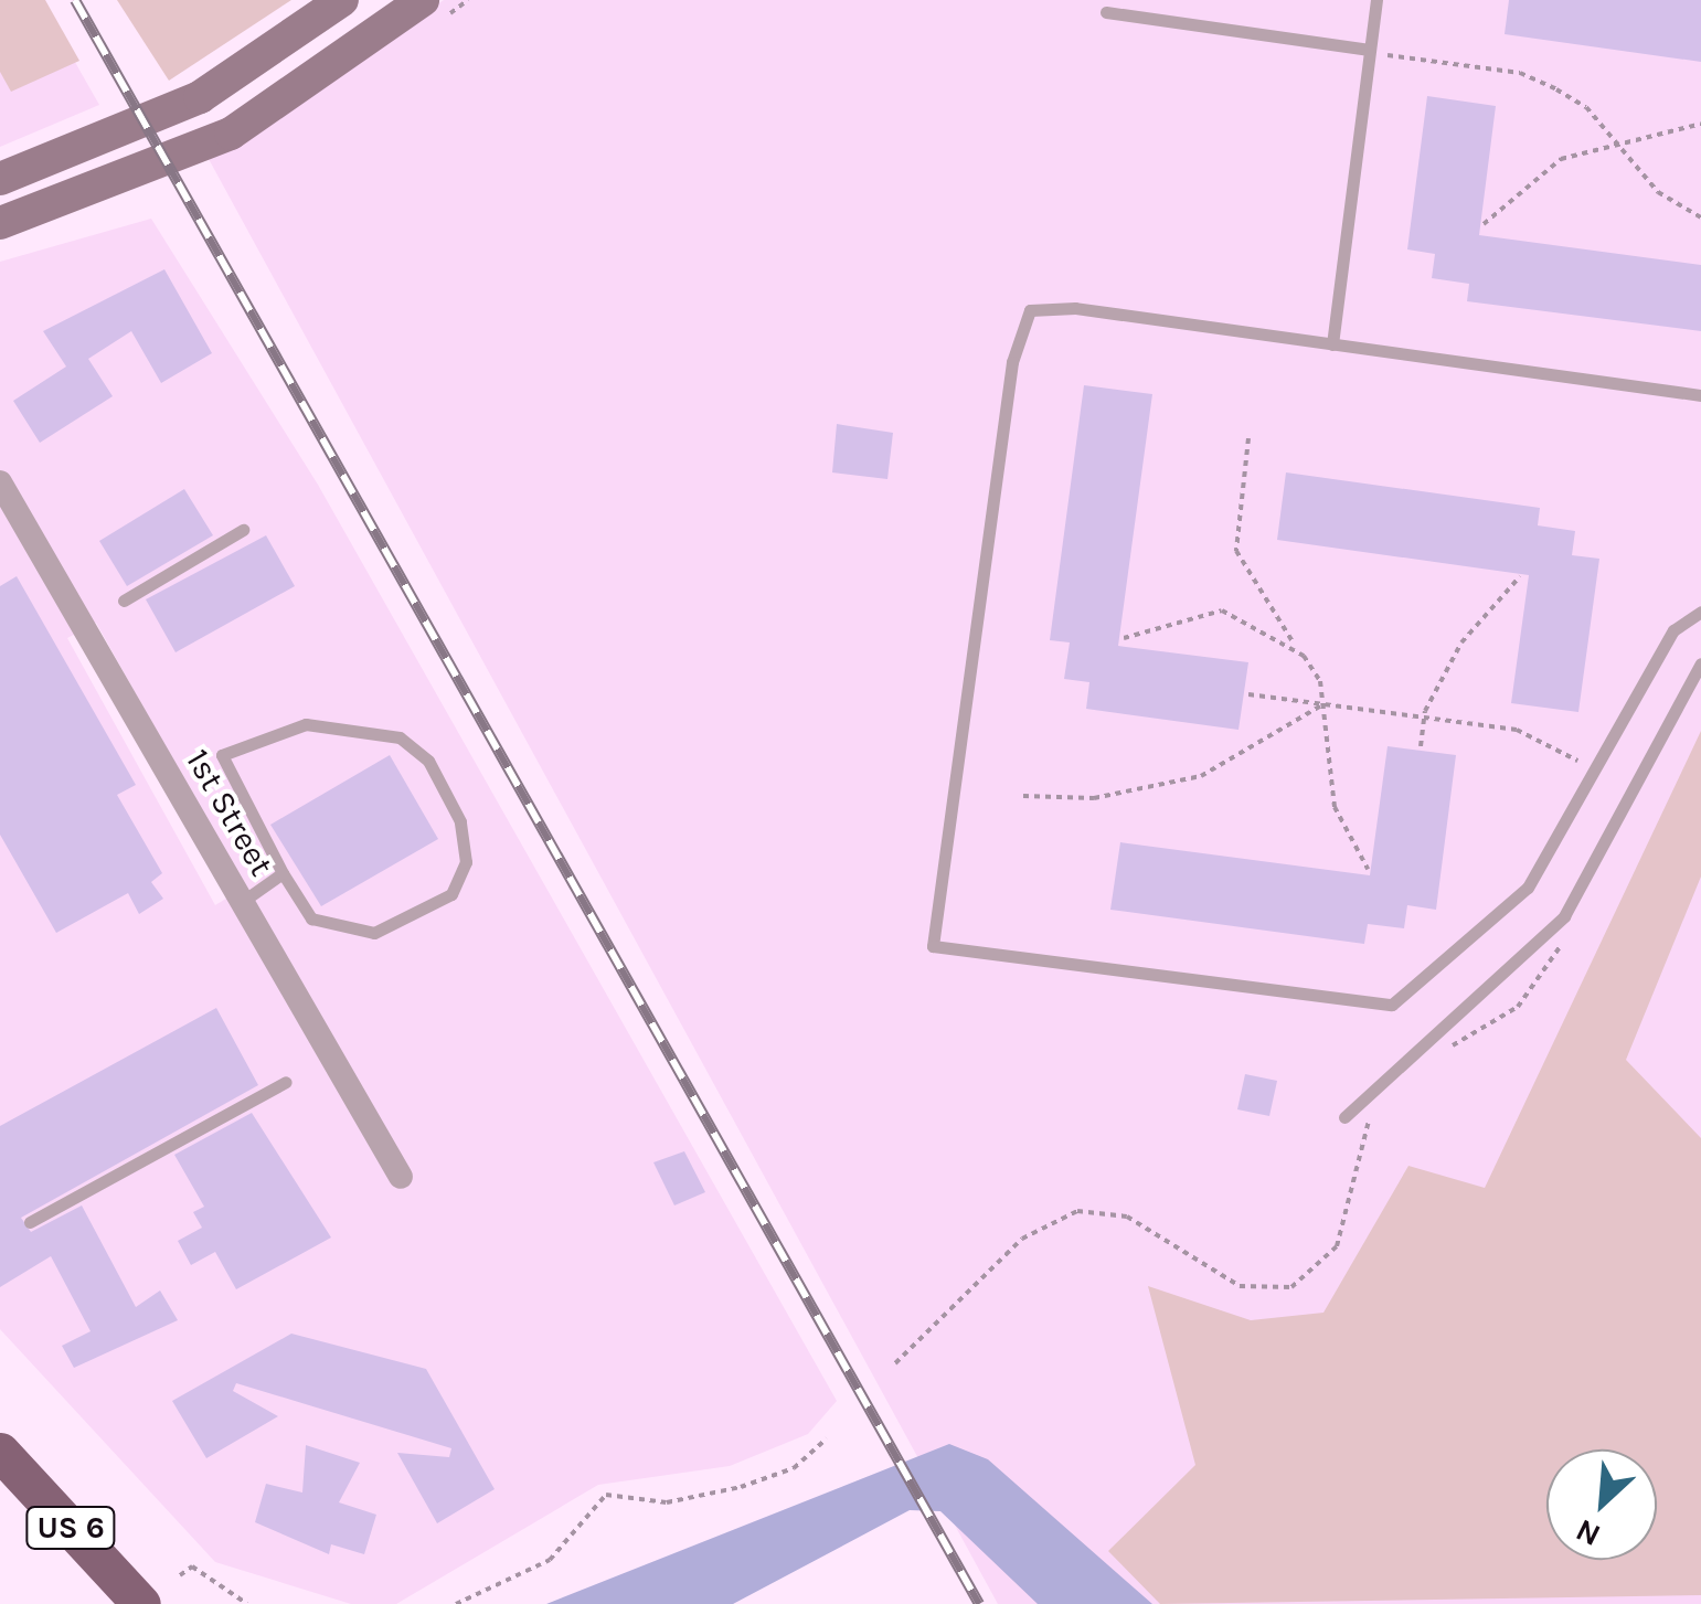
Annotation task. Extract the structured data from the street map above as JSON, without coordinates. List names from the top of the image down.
{
  "streets": {
    "main road": ["US 6"],
    "street": ["1st Street"]
  },
  "north": "bottom left"
}
